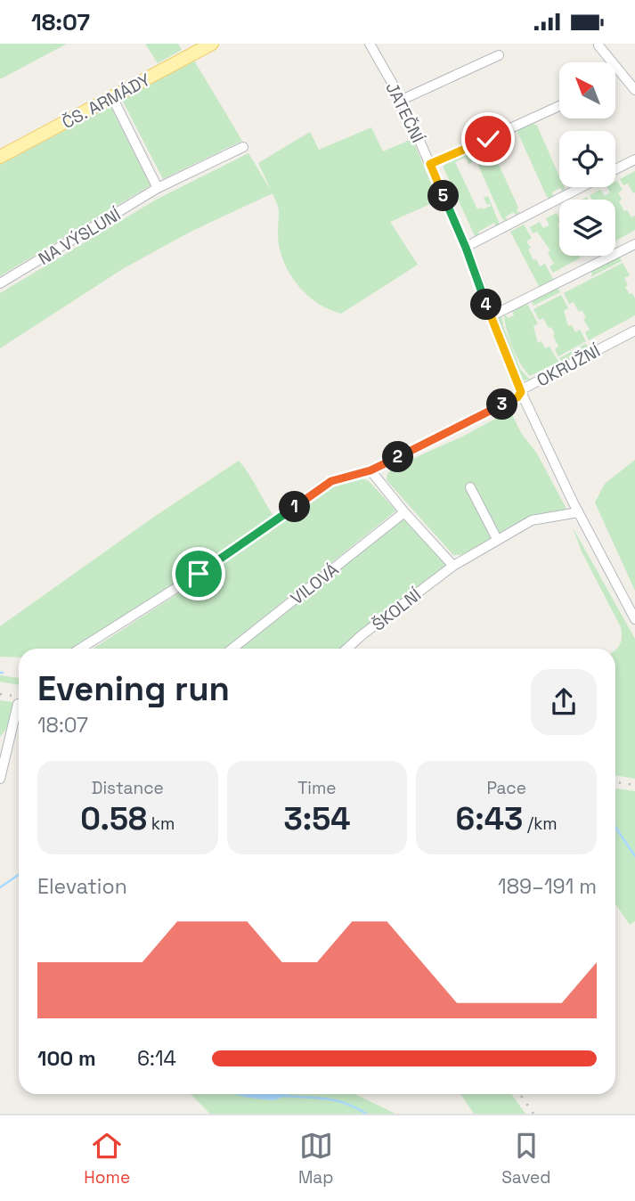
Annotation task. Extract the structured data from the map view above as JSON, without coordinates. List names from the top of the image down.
{
  "streets": {
    "main road": ["ČS. ARMÁDY"],
    "street": [
      "JATEČNÍ",
      "NA VÝSLUNÍ",
      "OKRUŽNÍ",
      "VILOVÁ",
      "ŠKOLNÍ"
    ]
  },
  "crossings": [
    ["JATEČNÍ", "OKRUŽNÍ"],
    ["OKRUŽNÍ", "ŠKOLNÍ"]
  ],
  "north": "top left",
  "page": {
    "status": "18:07",
    "pins": [
      "5",
      "4",
      "3",
      "2",
      "1"
    ],
    "heading": ["Evening run", "18:07"],
    "stats": [
      ["Distance", "0.58 km"],
      ["Time", "3:54"],
      ["Pace", "6:43 /km"]
    ],
    "chart": ["Elevation", "189–191 m"],
    "list": [
      {
        "name": "100 m",
        "note": "6:14"
      }
    ],
    "tabs": ["Home", "Map", "Saved"]
  }
}
